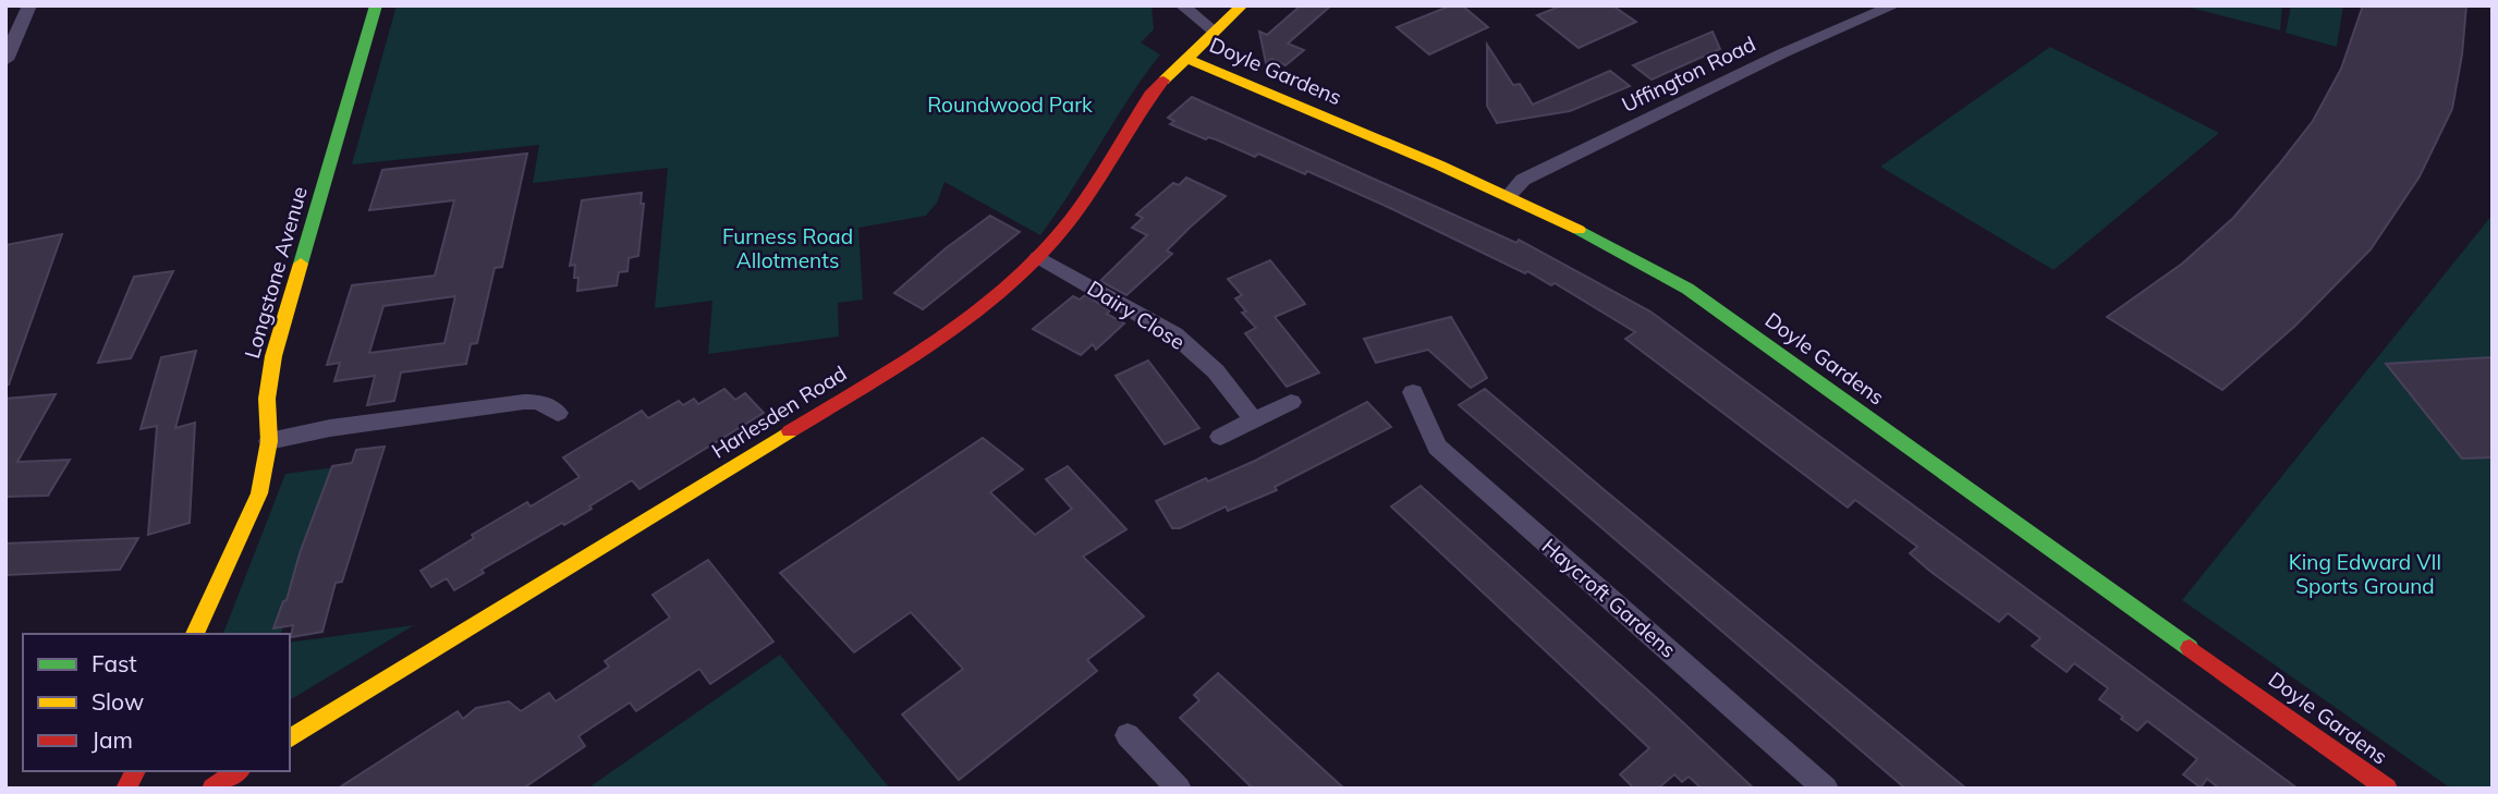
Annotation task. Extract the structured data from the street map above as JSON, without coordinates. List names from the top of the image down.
{
  "streets": {
    "street": [
      "Doyle Gardens",
      "Uffington Road",
      "Longstone Avenue",
      "Dairy Close",
      "Harlesden Road",
      "Haycroft Gardens"
    ]
  },
  "crossings": [
    ["Doyle Gardens", "Uffington Road"],
    ["Doyle Gardens", "Harlesden Road"],
    ["Dairy Close", "Harlesden Road"]
  ],
  "parks": ["Roundwood Park", "Furness Road Allotments", "King Edward VII Sports Ground"],
  "legend": ["Fast", "Slow", "Jam"]
}
